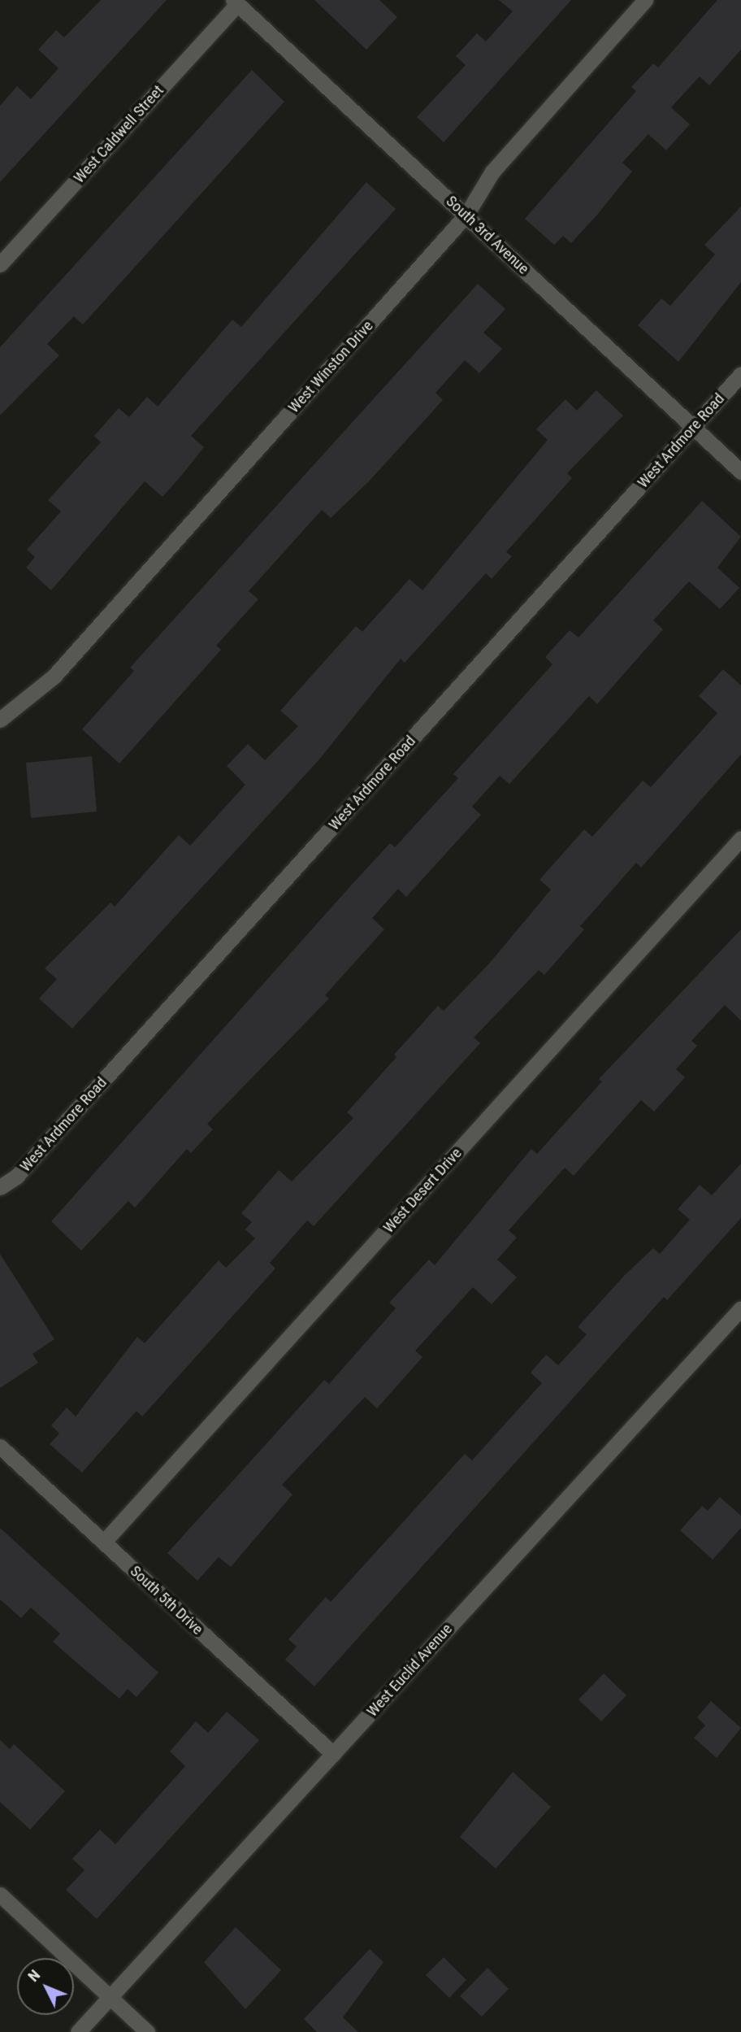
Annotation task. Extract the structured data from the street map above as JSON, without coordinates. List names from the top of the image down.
{
  "streets": {
    "street": [
      "West Caldwell Street",
      "South 3rd Avenue",
      "West Winston Drive",
      "West Ardmore Road",
      "West Desert Drive",
      "South 5th Drive",
      "West Euclid Avenue"
    ]
  },
  "crossings": [
    ["West Caldwell Street", "South 3rd Avenue"],
    ["South 3rd Avenue", "West Winston Drive"],
    ["South 3rd Avenue", "West Ardmore Road"],
    ["West Desert Drive", "South 5th Drive"],
    ["South 5th Drive", "West Euclid Avenue"]
  ],
  "north": "top left"
}
